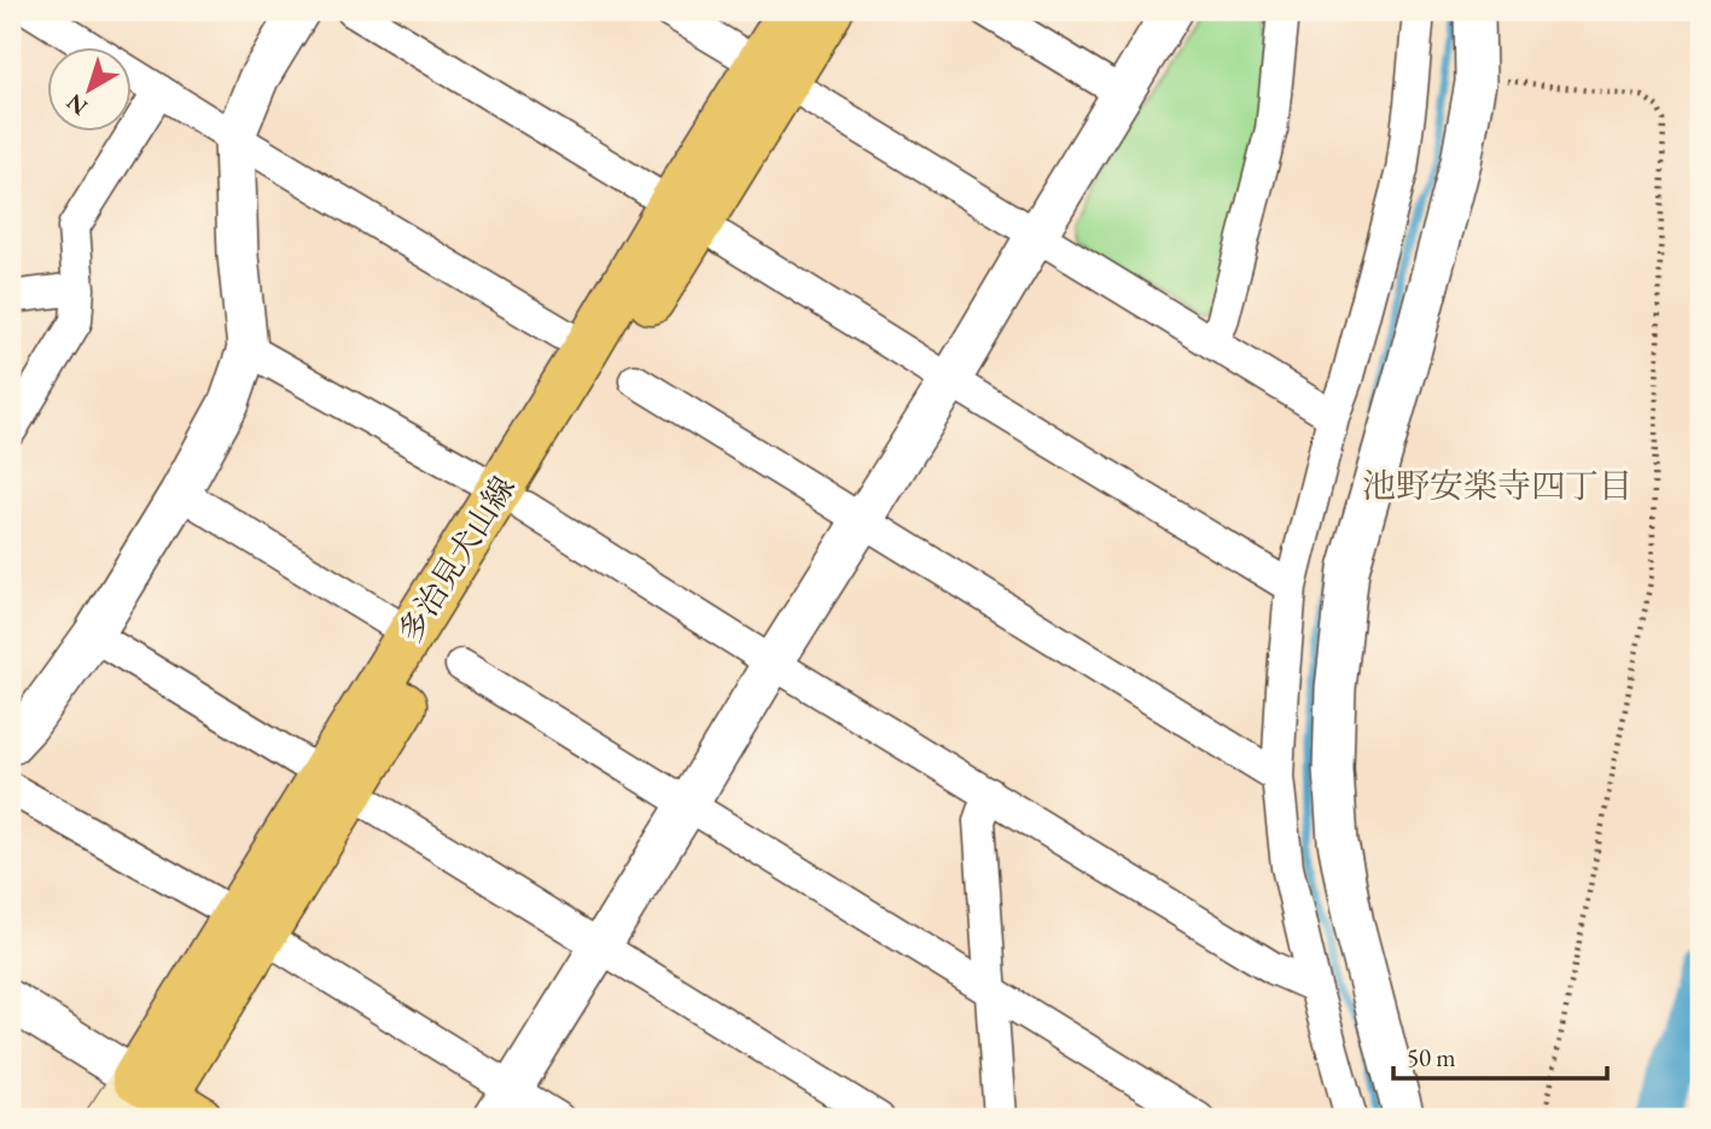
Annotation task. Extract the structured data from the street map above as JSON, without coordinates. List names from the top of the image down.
{
  "streets": {
    "main road": ["多治見犬山線"]
  },
  "districts": ["池野安楽寺四丁目"],
  "scale_bar": "50 m",
  "north": "bottom left"
}
